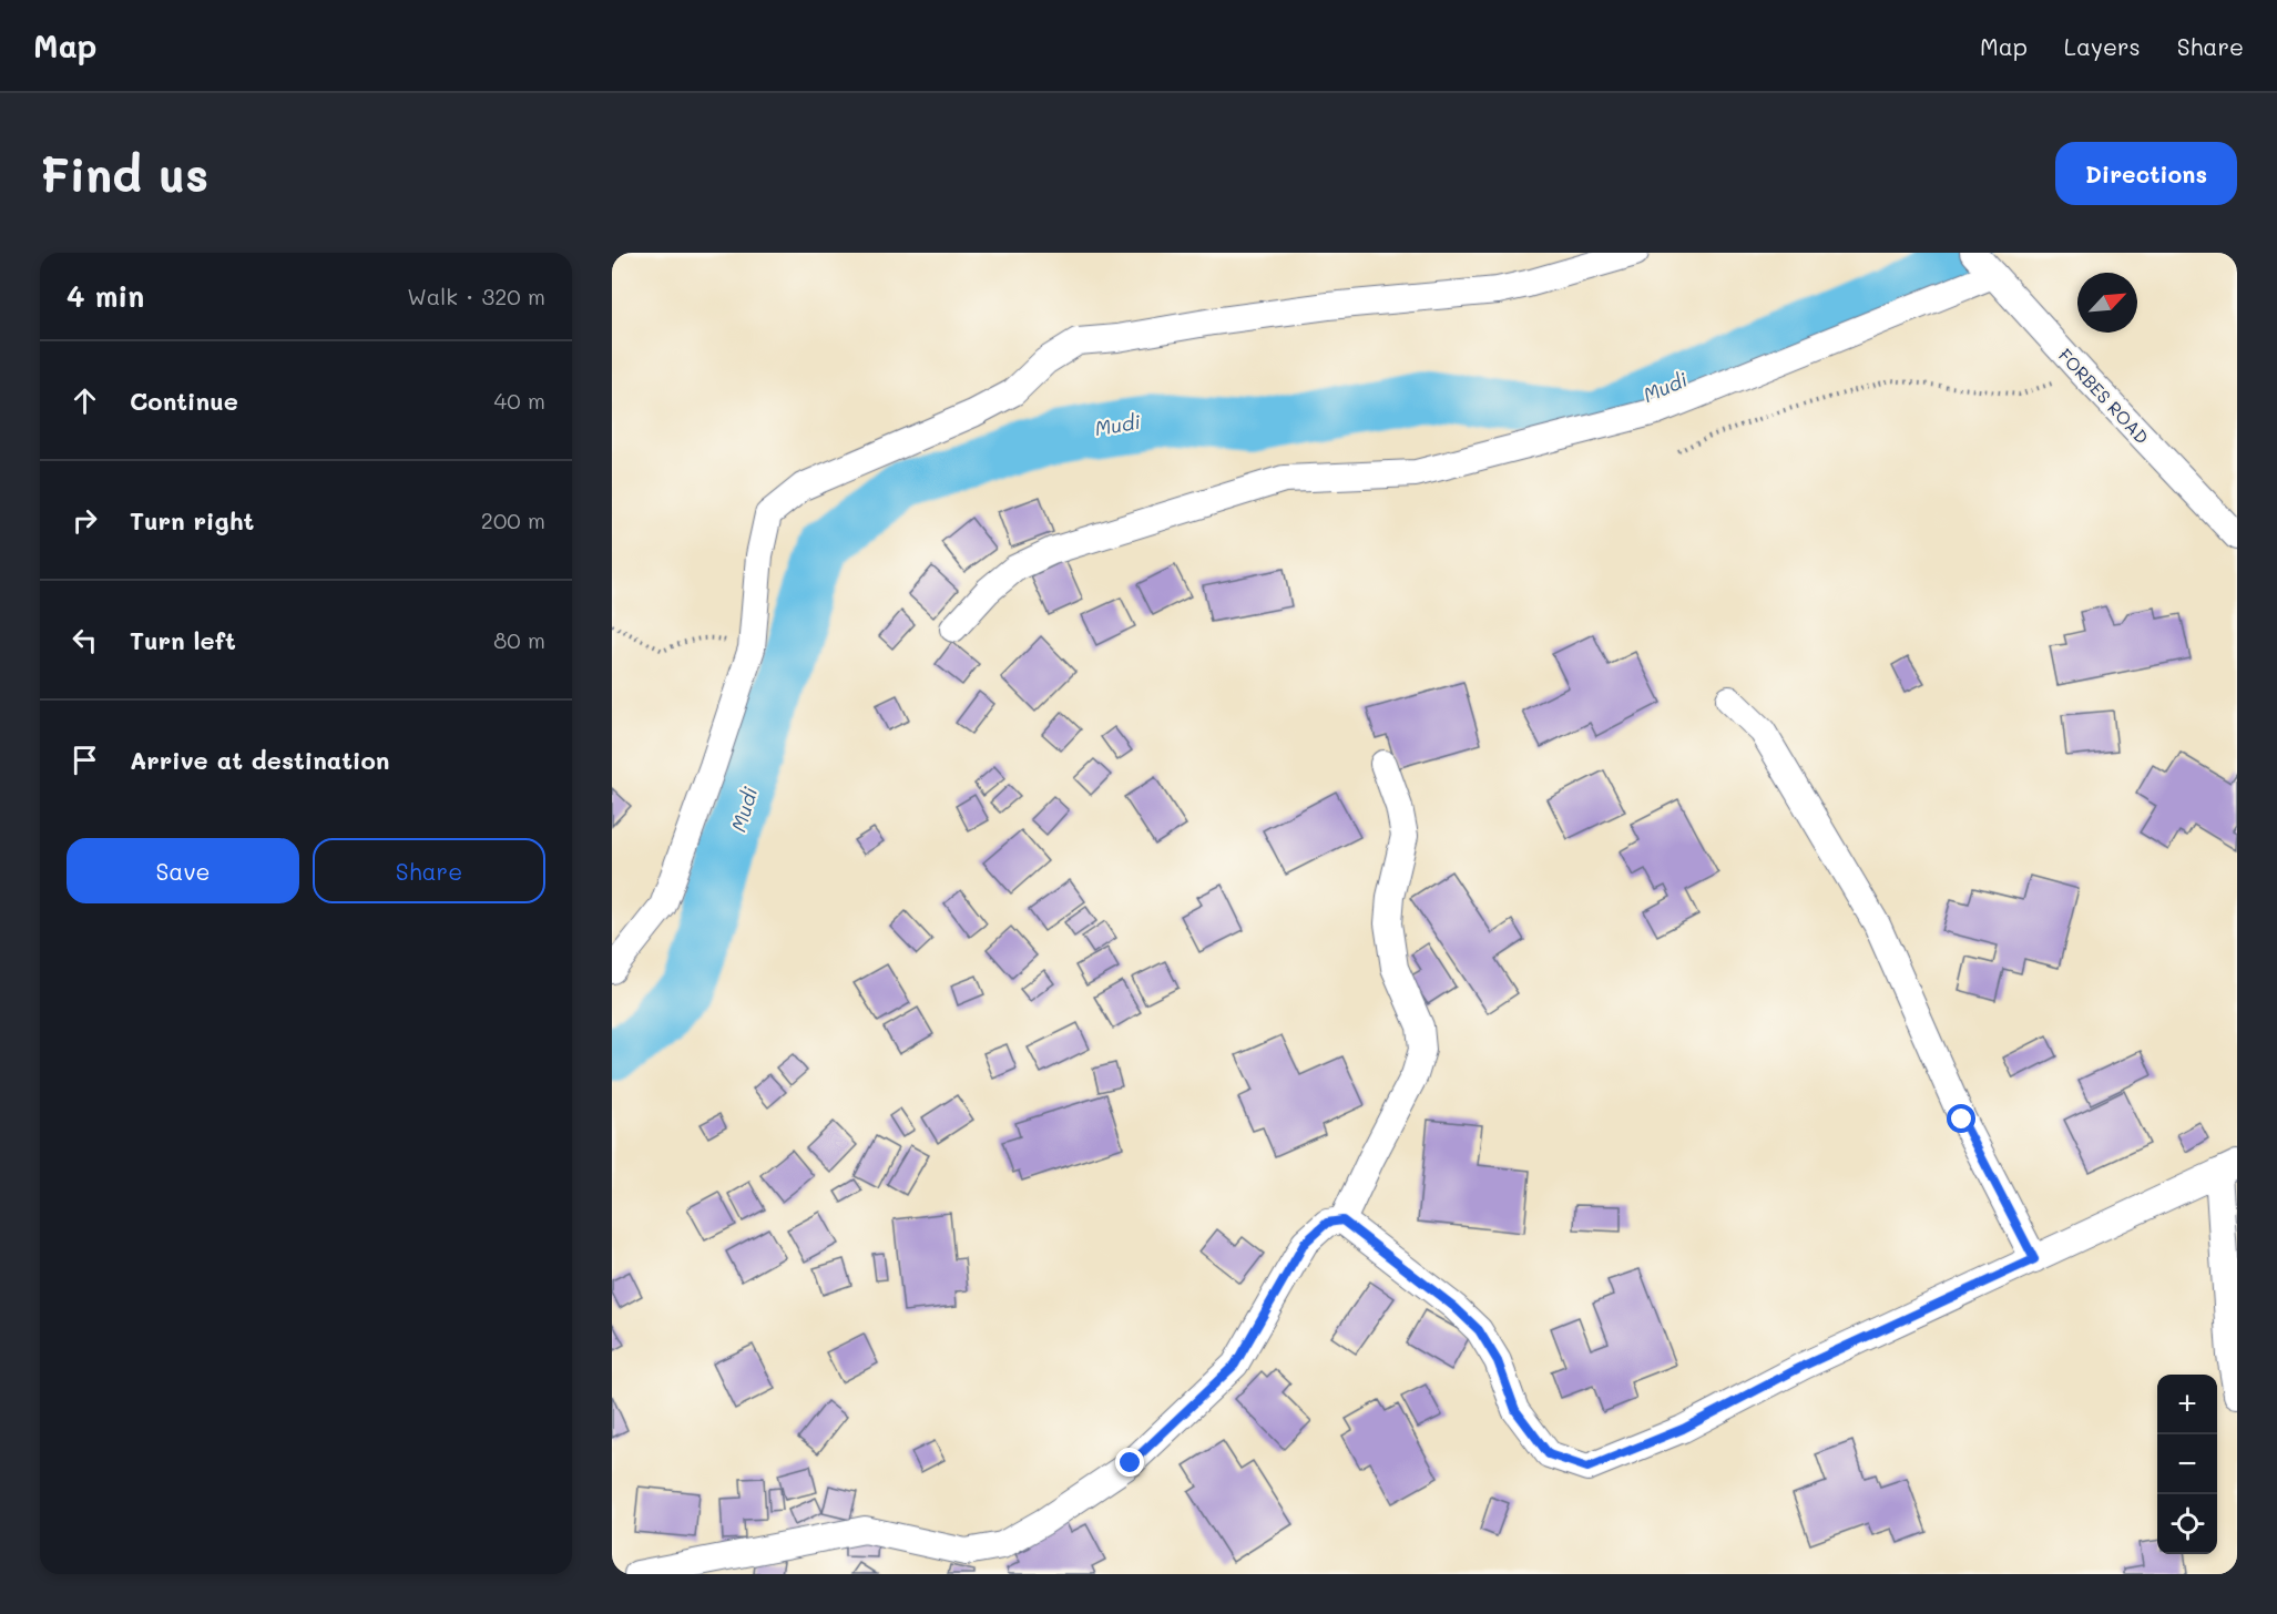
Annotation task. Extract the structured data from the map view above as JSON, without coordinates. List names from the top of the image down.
{
  "streets": {
    "street": ["FORBES ROAD"]
  },
  "water": ["Mudi"],
  "north": "top right",
  "page": {
    "header": "Map",
    "nav": ["Map", "Layers", "Share"],
    "buttons": [
      "Directions",
      ["Save", "Share"]
    ],
    "title": "Find us",
    "heading": ["4 min", "Walk · 320 m"],
    "list": [
      ["Continue", "40 m"],
      ["Turn right", "200 m"],
      ["Turn left", "80 m"],
      "Arrive at destination"
    ],
    "map_buttons": ["+", "−"]
  }
}
